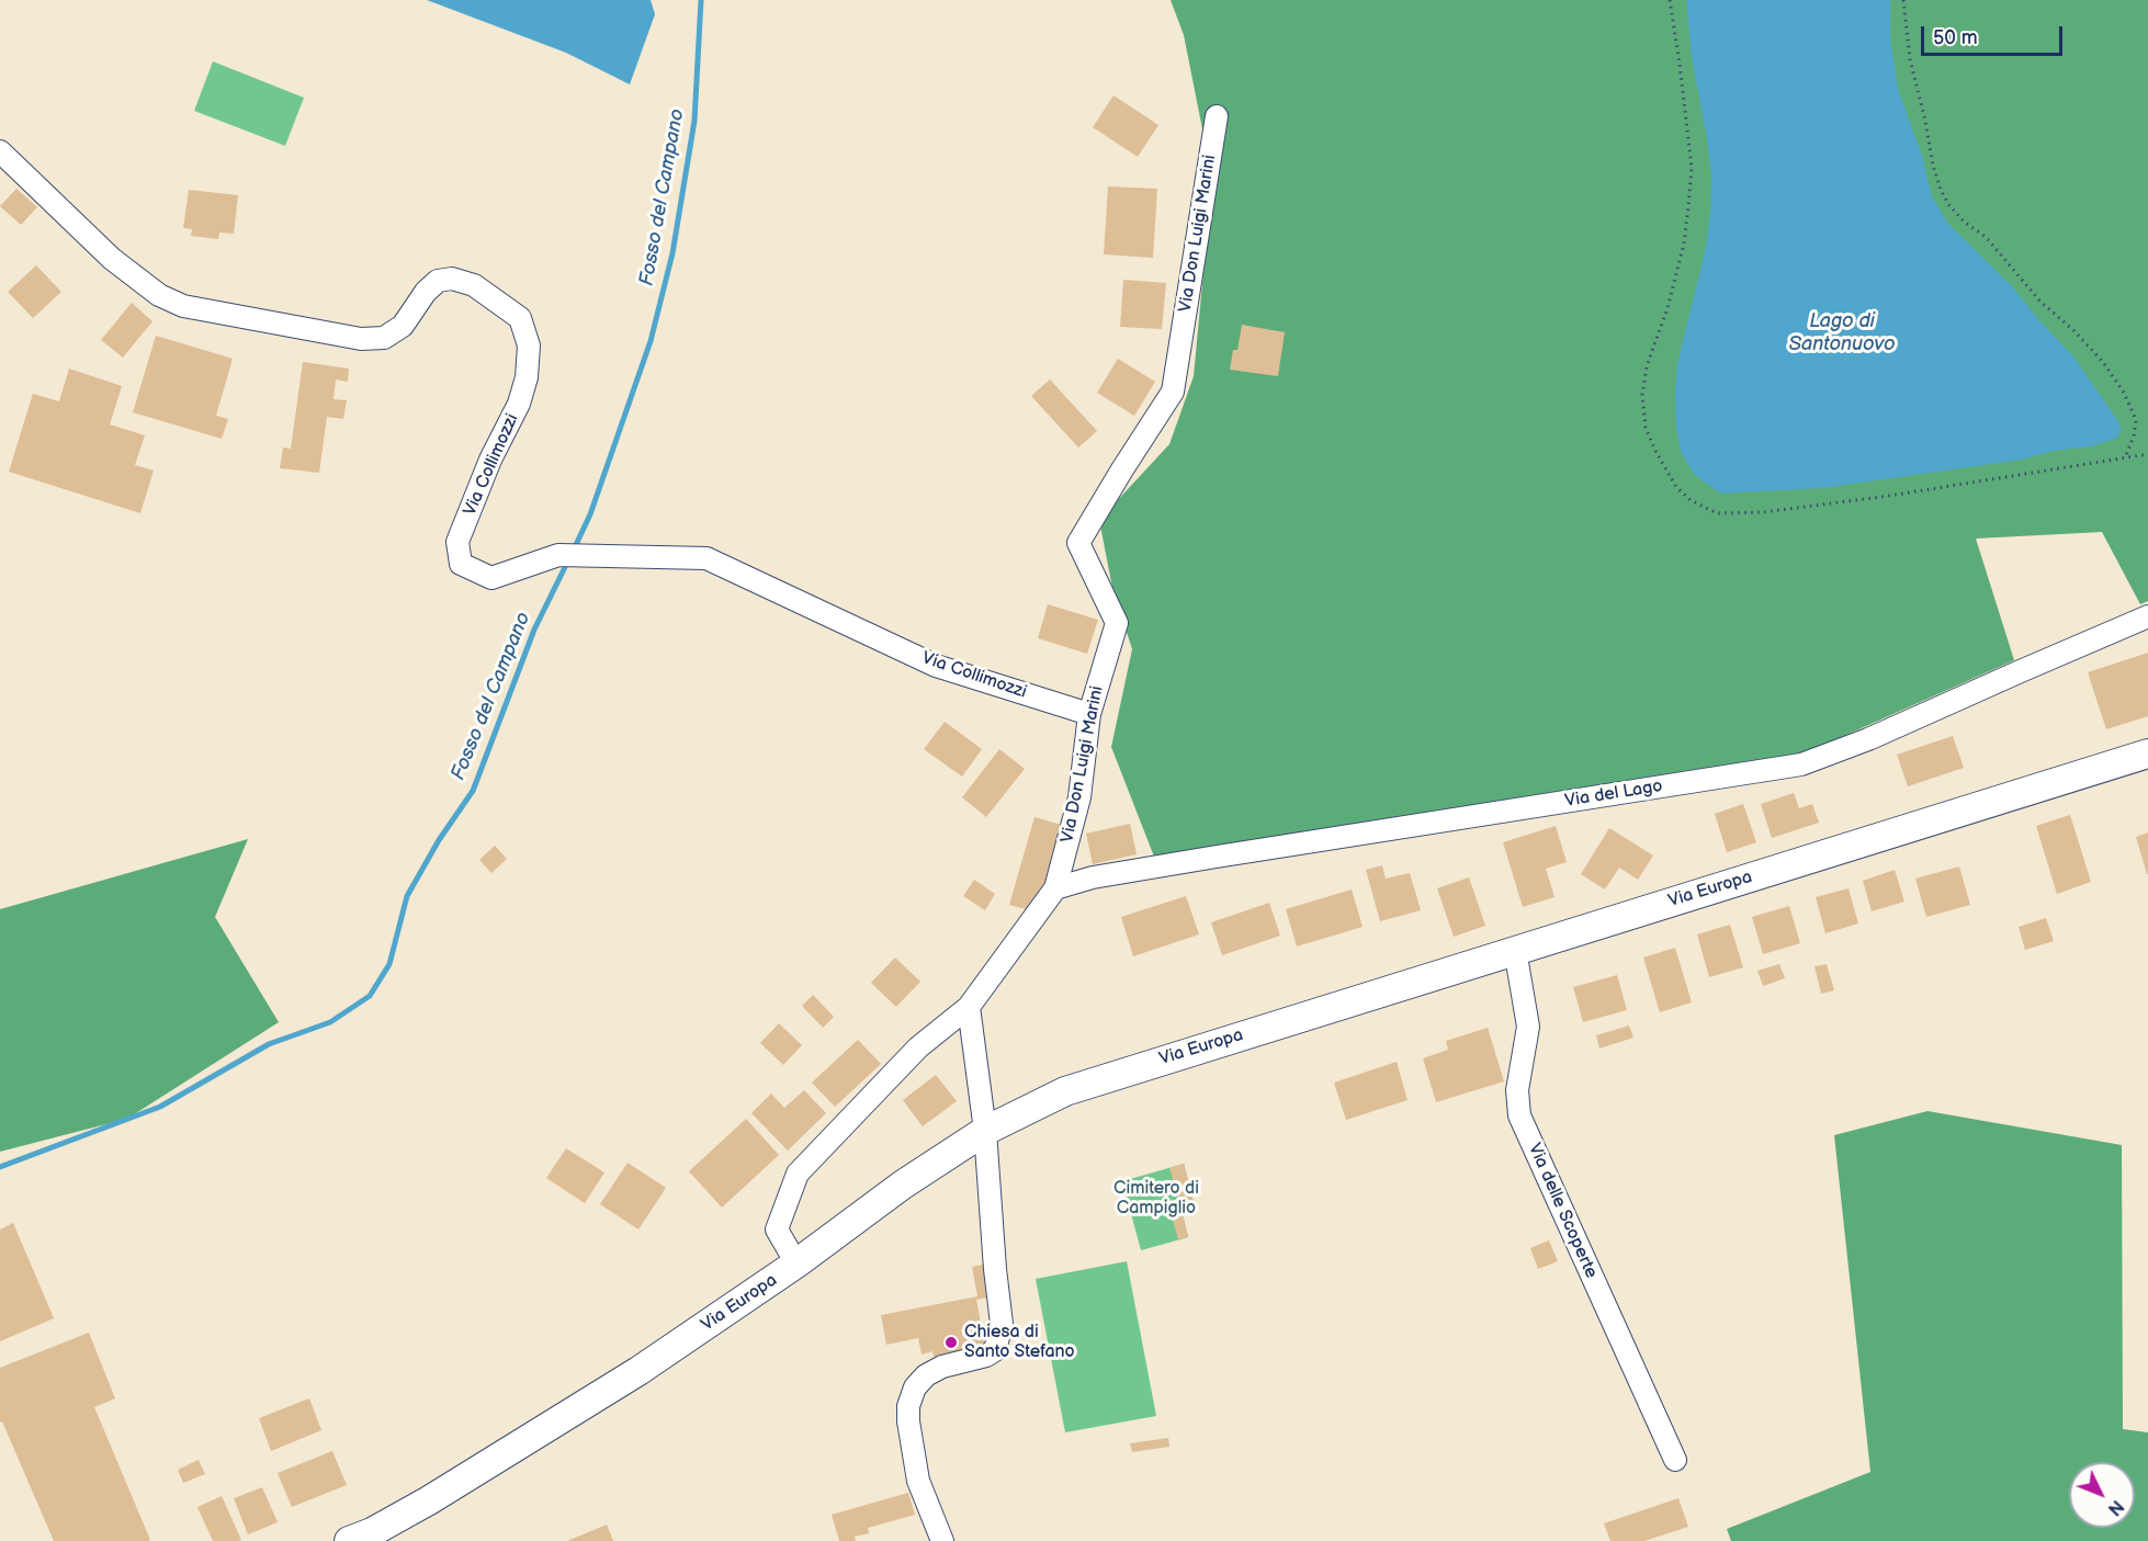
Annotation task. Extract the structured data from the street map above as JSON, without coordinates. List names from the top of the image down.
{
  "streets": {
    "main road": ["Via Europa"],
    "street": [
      "Via Don Luigi Marini",
      "Via Collimozzi",
      "Via del Lago",
      "Via delle Scoperte"
    ]
  },
  "crossings": [
    ["Via Don Luigi Marini", "Via Collimozzi"],
    ["Via Don Luigi Marini", "Via del Lago"],
    ["Via Don Luigi Marini", "Via Europa"],
    ["Via Europa", "Via delle Scoperte"]
  ],
  "water": ["Fosso del Campano", "Lago di Santonuovo"],
  "parks": ["Cimitero di Campiglio"],
  "places": ["Chiesa di Santo Stefano"],
  "scale_bar": "50 m",
  "north": "bottom right"
}
